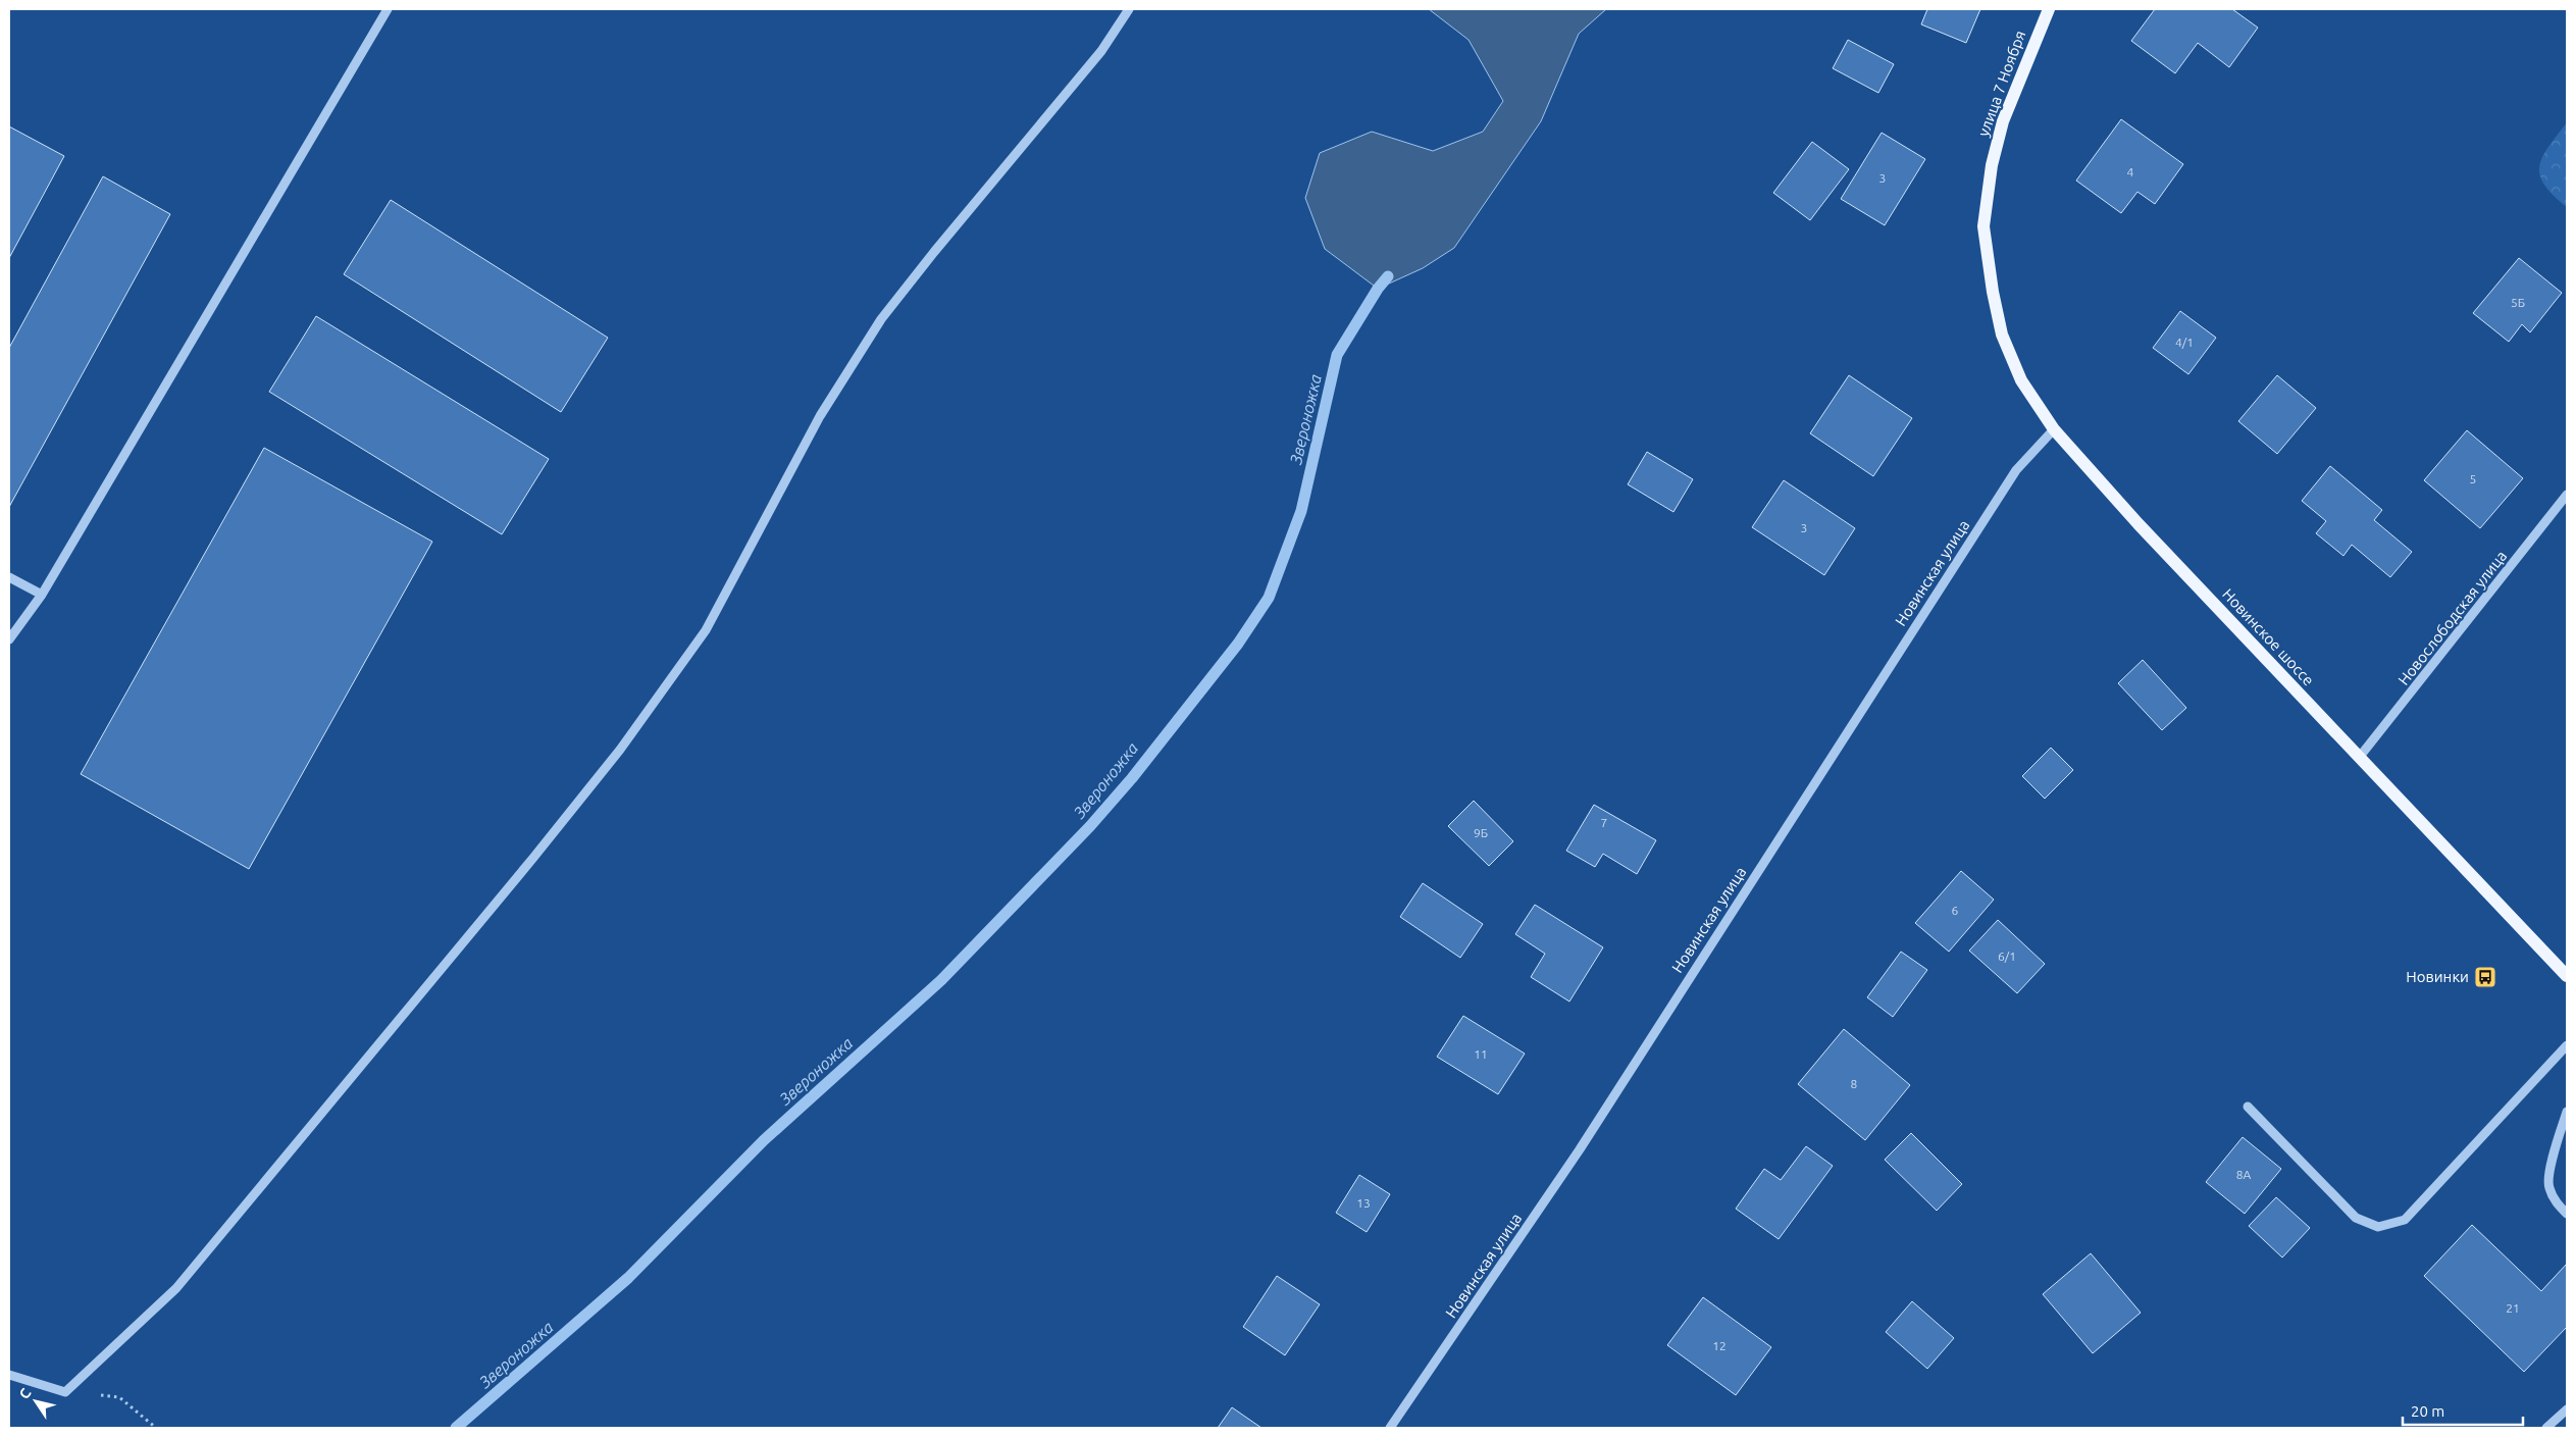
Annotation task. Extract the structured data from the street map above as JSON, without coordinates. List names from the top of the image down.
{
  "streets": {
    "main road": ["улица 7 Ноября", "Новинское шоссе"],
    "street": ["Новинская улица", "Новослободская улица"]
  },
  "crossings": [
    ["улица 7 Ноября", "Новинское шоссе"],
    ["Новинская улица", "Новинское шоссе"],
    ["Новослободская улица", "Новинское шоссе"]
  ],
  "water": ["Звероножка"],
  "places": {
    "bus stop": ["Новинки"]
  },
  "house_numbers": [
    "4",
    "3",
    "5Б",
    "4/1",
    "5",
    "3",
    "7",
    "9Б",
    "6",
    "6/1",
    "11",
    "8",
    "8А",
    "13",
    "21",
    "12"
  ],
  "scale_bar": "20 m",
  "north": "top left"
}
